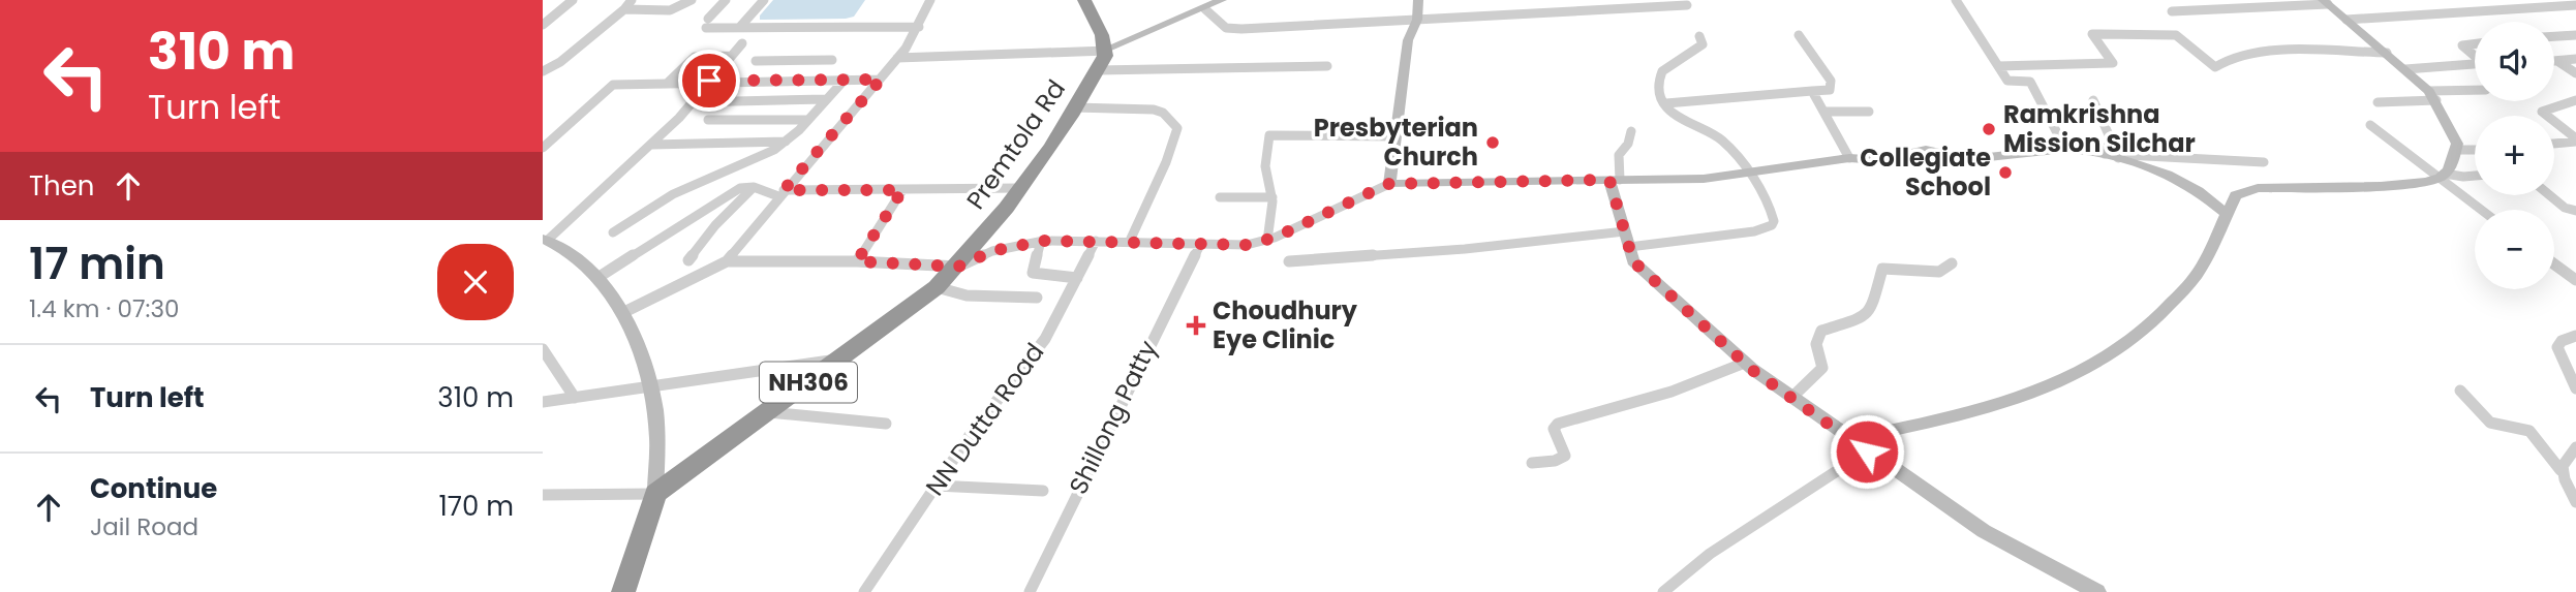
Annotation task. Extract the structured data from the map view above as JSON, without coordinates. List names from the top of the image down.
{
  "streets": {
    "highway": ["Premtola Rd", "NH306"],
    "street": ["Shillong Patty", "NN Dutta Road"]
  },
  "crossings": [
    ["Premtola Rd", "NH306"]
  ],
  "places": {
    "other": ["Ramkrishna Mission Silchar", "Presbyterian Church", "Collegiate School"],
    "health": ["Choudhury Eye Clinic"]
  },
  "page": {
    "turn": ["310 m", "Turn left"],
    "map_buttons": ["+", "−"],
    "then": "Then",
    "heading": ["17 min", "1.4 km · 07:30"],
    "list": [
      {
        "name": "Turn left",
        "value": "310 m"
      },
      {
        "name": "Continue",
        "note": "Jail Road",
        "value": "170 m"
      }
    ]
  }
}
